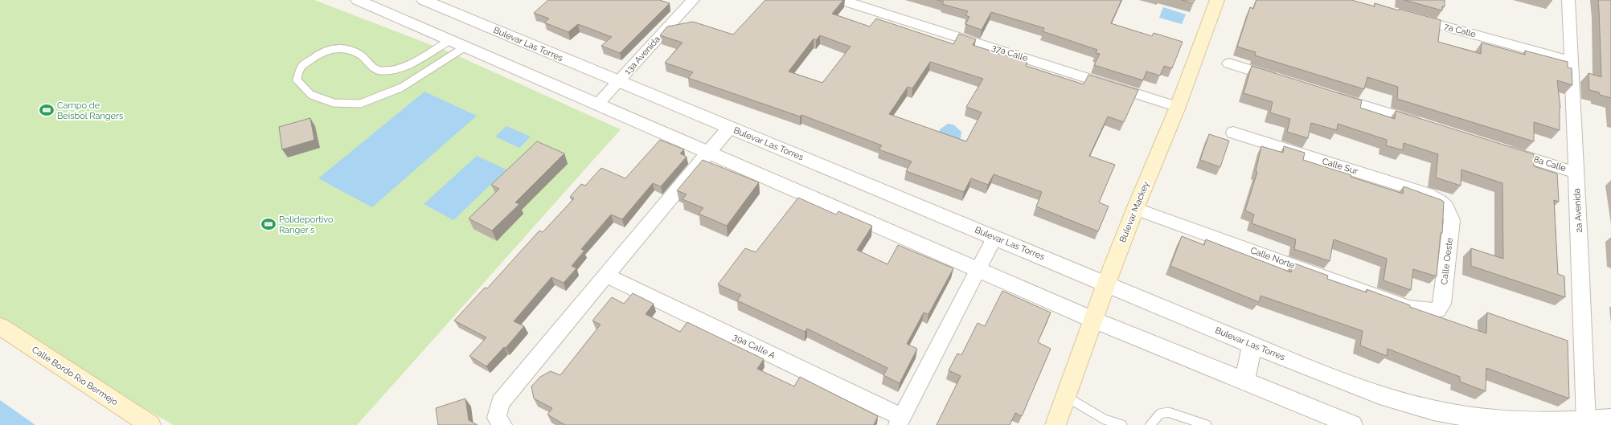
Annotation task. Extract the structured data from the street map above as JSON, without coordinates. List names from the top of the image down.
{
  "streets": {
    "main road": ["Bulevar Mackey", "Calle Bordo Río Bermejo"],
    "street": [
      "7a Calle",
      "Bulevar Las Torres",
      "37a Calle",
      "13a Avenida",
      "8a Calle",
      "Calle Sur",
      "2a Avenida",
      "Calle Norte",
      "Calle Oeste",
      "39a Calle A"
    ]
  },
  "crossings": [
    ["7a Calle", "2a Avenida"],
    ["Bulevar Las Torres", "13a Avenida"],
    ["Bulevar Las Torres", "2a Avenida"],
    ["Bulevar Las Torres", "Bulevar Mackey"],
    ["37a Calle", "Bulevar Mackey"],
    ["8a Calle", "2a Avenida"],
    ["Calle Sur", "Calle Oeste"],
    ["Bulevar Mackey", "Calle Norte"],
    ["Calle Norte", "Calle Oeste"]
  ],
  "places": {
    "sports": ["Campo de Beisbol Rangers", "Polideportivo Ranger´s"]
  }
}
